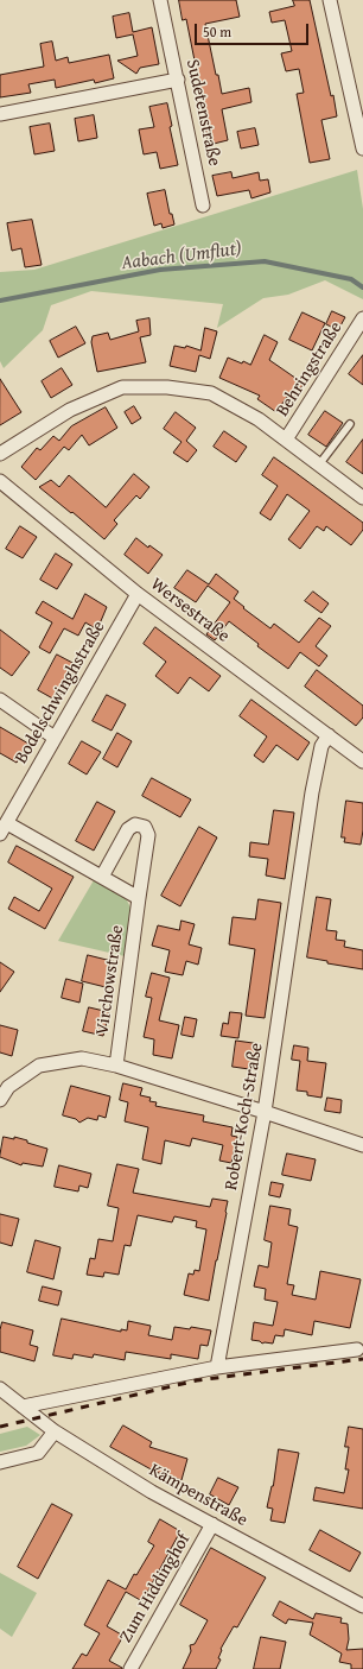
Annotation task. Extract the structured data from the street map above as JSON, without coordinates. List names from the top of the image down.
{
  "streets": {
    "street": [
      "Sudetenstraße",
      "Behringstraße",
      "Wersestraße",
      "Bodelschwinghstraße",
      "Virchowstraße",
      "Robert-Koch-Straße",
      "Kämpenstraße",
      "Zum Hiddinghof"
    ]
  },
  "crossings": [
    ["Wersestraße", "Bodelschwinghstraße"],
    ["Wersestraße", "Robert-Koch-Straße"],
    ["Kämpenstraße", "Zum Hiddinghof"]
  ],
  "water": ["Aabach (Umflut)"],
  "scale_bar": "50 m"
}
